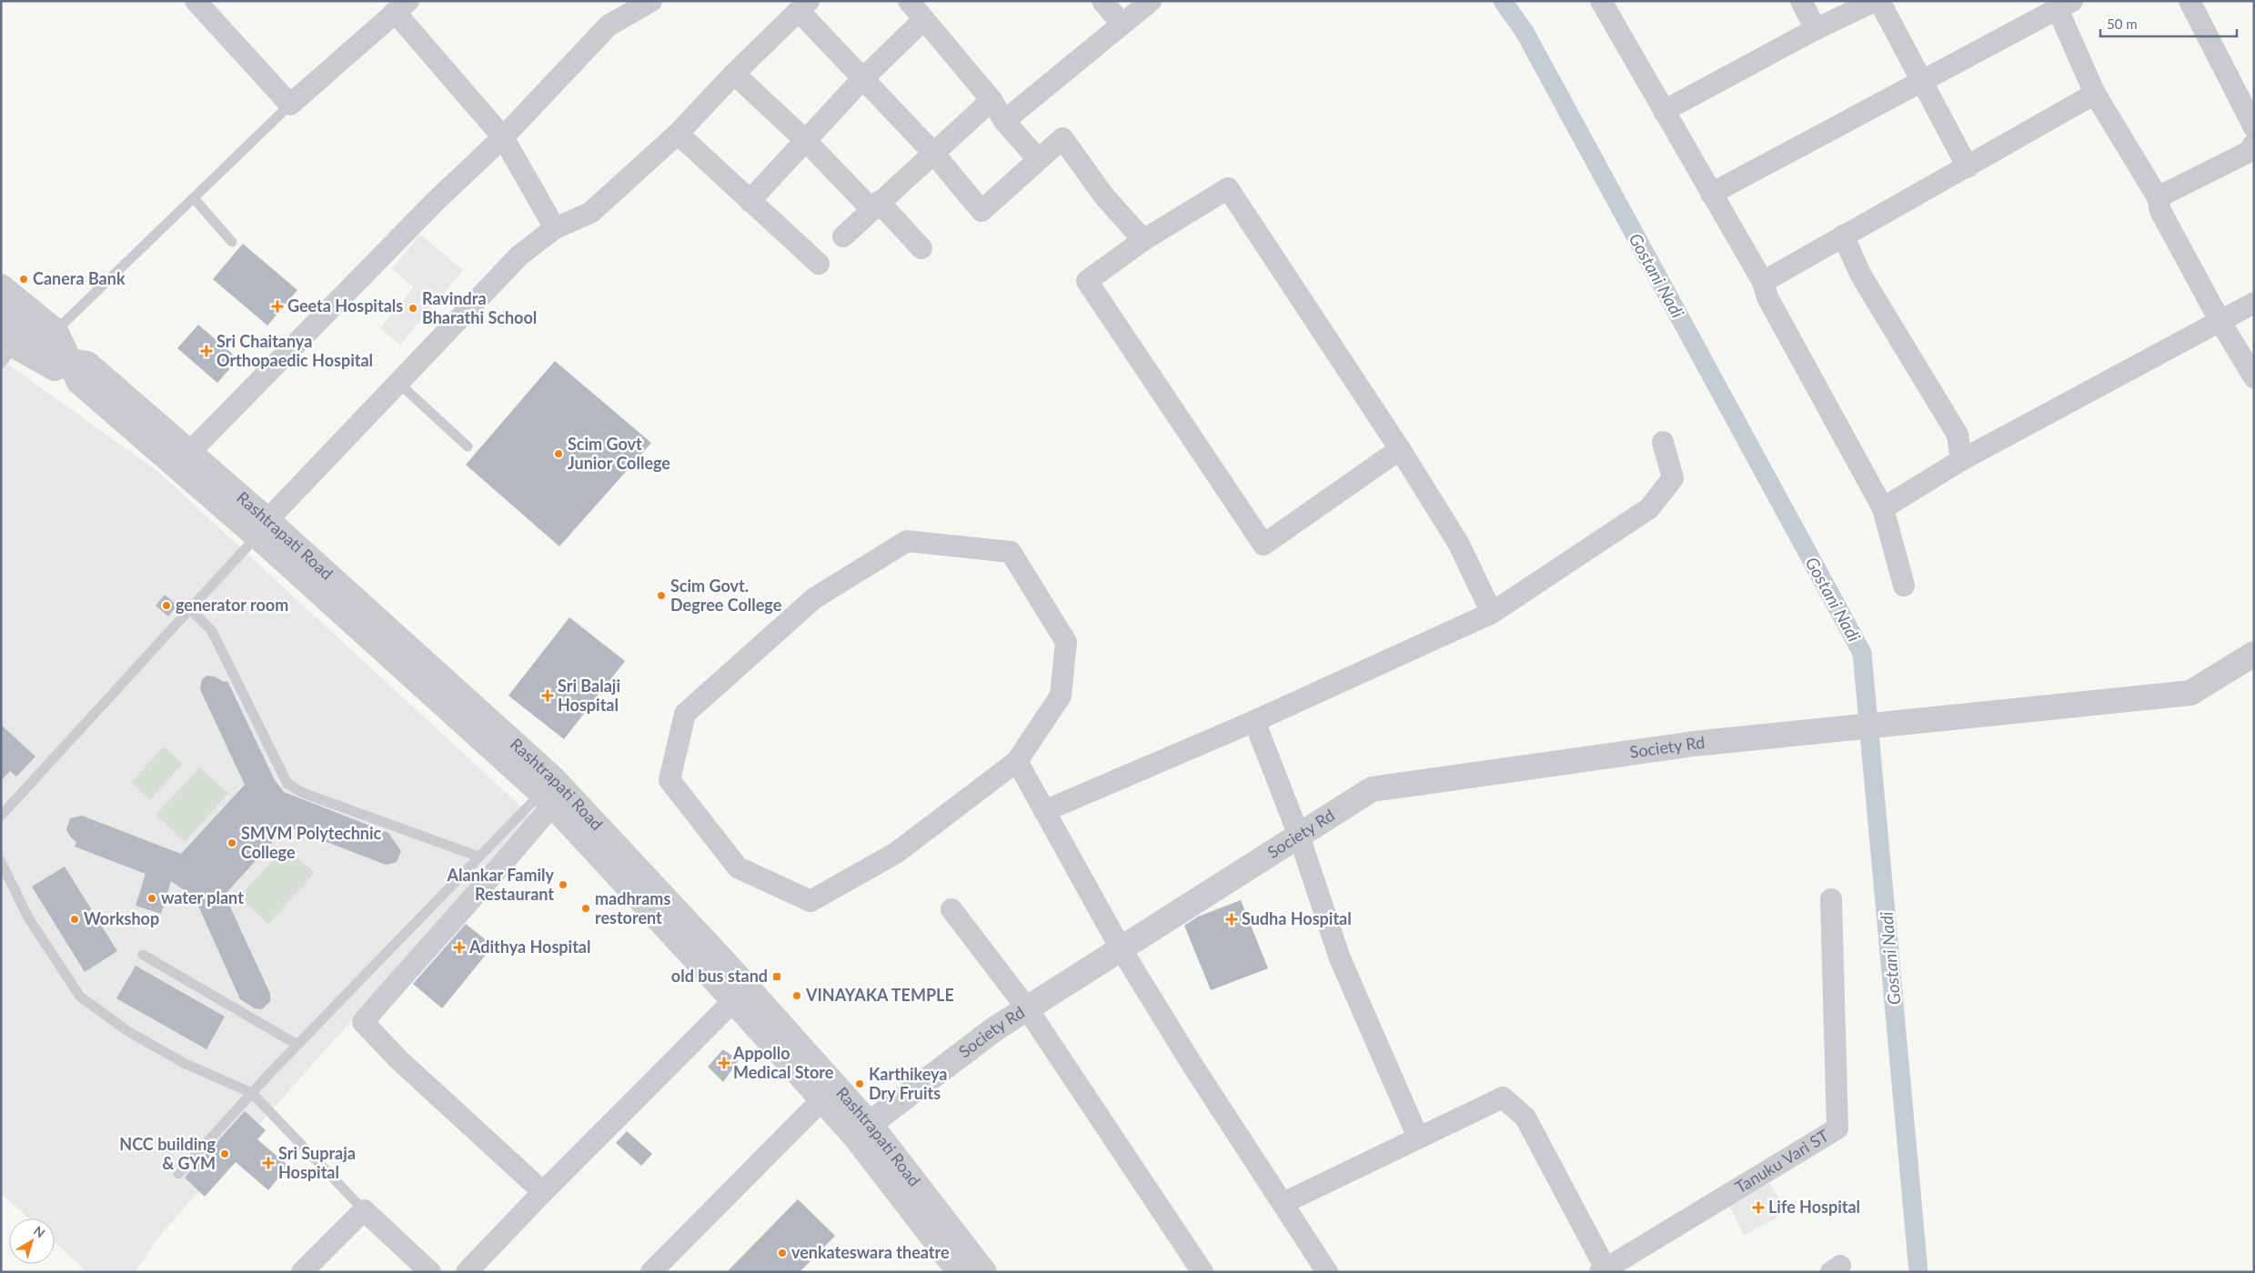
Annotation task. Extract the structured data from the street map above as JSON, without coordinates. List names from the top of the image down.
{
  "streets": {
    "street": ["Rashtrapati Road", "Society Rd", "Tanuku Vari ST"]
  },
  "crossings": [
    ["Rashtrapati Road", "Society Rd"]
  ],
  "water": ["Gostani Nadi"],
  "places": {
    "other": [
      "Canera Bank",
      "Ravindra Bharathi School",
      "Scim Govt Junior College",
      "Scim Govt. Degree College",
      "generator room",
      "SMVM Polytechnic College",
      "Alankar Family Restaurant",
      "water plant",
      "madhrams restorent",
      "Workshop",
      "VINAYAKA TEMPLE",
      "Karthikeya Dry Fruits",
      "NCC building & GYM",
      "venkateswara theatre"
    ],
    "health": [
      "Geeta Hospitals",
      "Sri Chaitanya Orthopaedic Hospital",
      "Sri Balaji Hospital",
      "Sudha Hospital",
      "Adithya Hospital",
      "Appollo Medical Store",
      "Sri Supraja Hospital",
      "Life Hospital"
    ],
    "transit": ["old bus stand"]
  },
  "scale_bar": "50 m",
  "north": "top right"
}
